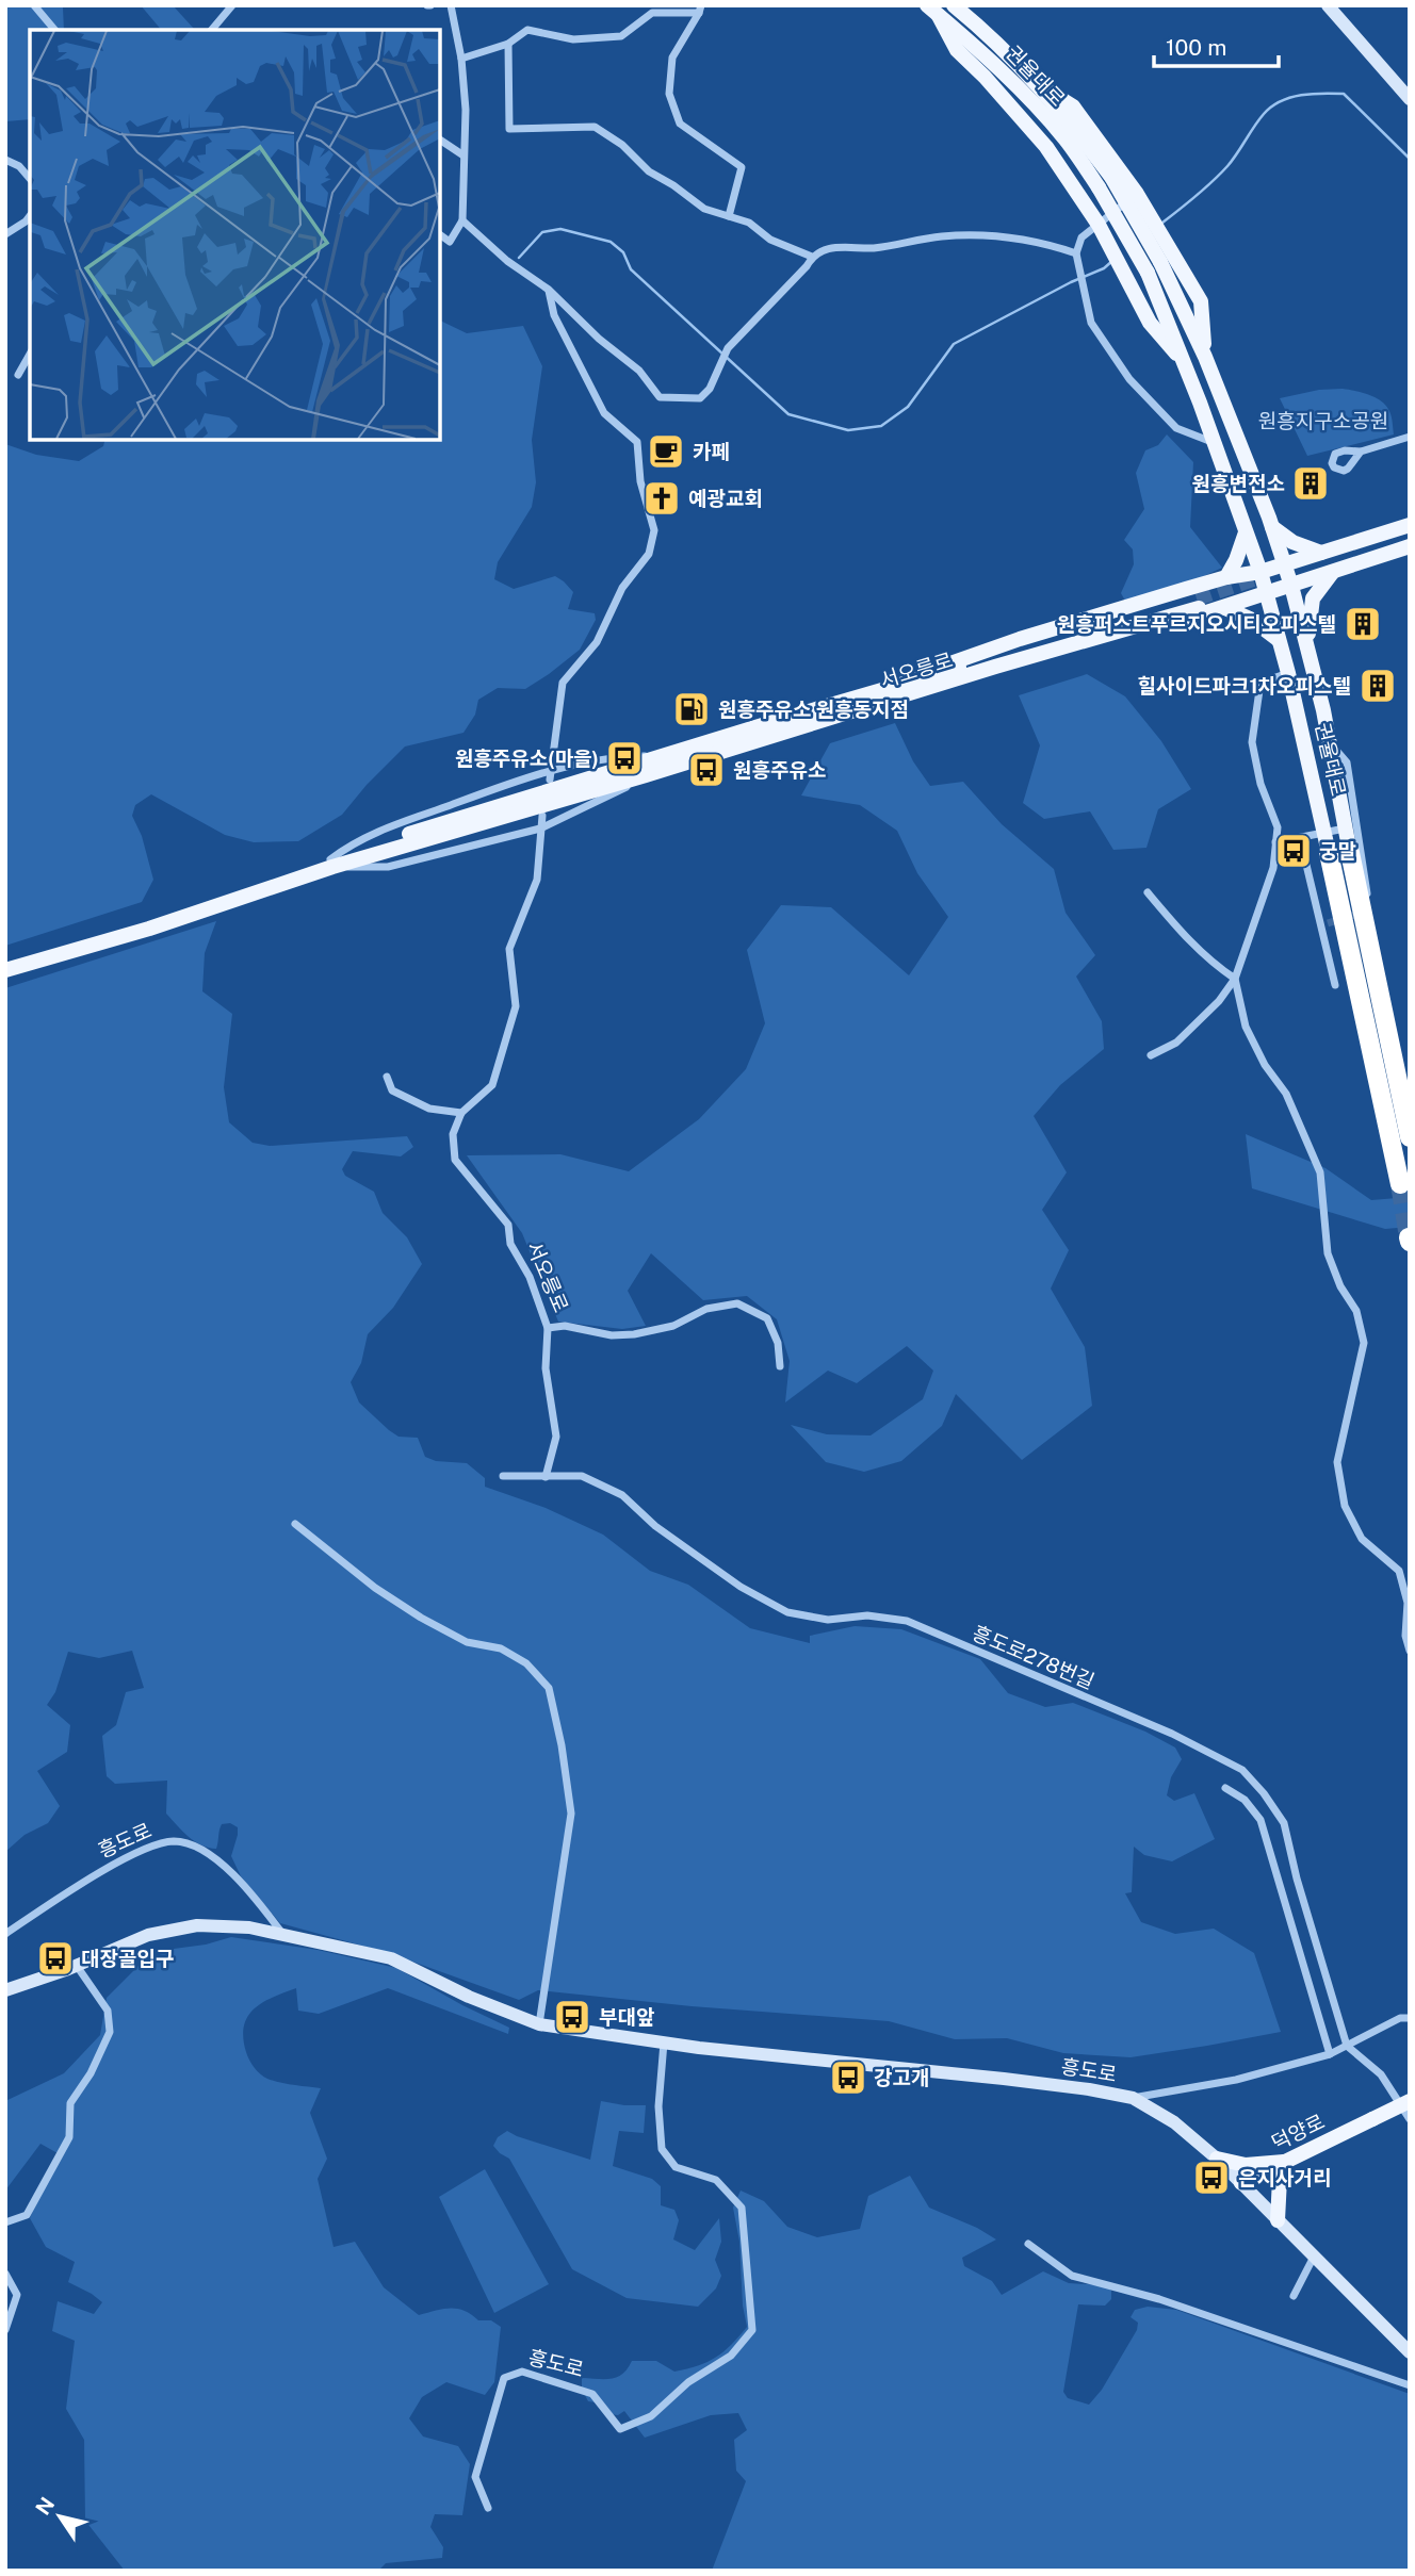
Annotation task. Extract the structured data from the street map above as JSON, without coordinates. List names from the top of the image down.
{
  "streets": {
    "highway": ["권율대로"],
    "main road": ["서오릉로", "덕양로"],
    "street": ["흥도로278번길", "흥도로"]
  },
  "crossings": [
    ["서오릉로", "흥도로278번길"],
    ["흥도로", "덕양로"]
  ],
  "parks": ["원흥지구소공원"],
  "places": {
    "cafe": ["카페"],
    "building": ["원흥변전소", "원흥퍼스트푸르지오시티오피스텔", "힐사이드파크1차오피스텔"],
    "church": ["예광교회"],
    "fuel station": ["원흥주유소 원흥동지점"],
    "bus stop": [
      "원흥주유소(마을)",
      "원흥주유소",
      "궁말",
      "대장골입구",
      "부대앞",
      "강고개",
      "은지사거리"
    ]
  },
  "scale_bar": "100 m",
  "north": "top left"
}
